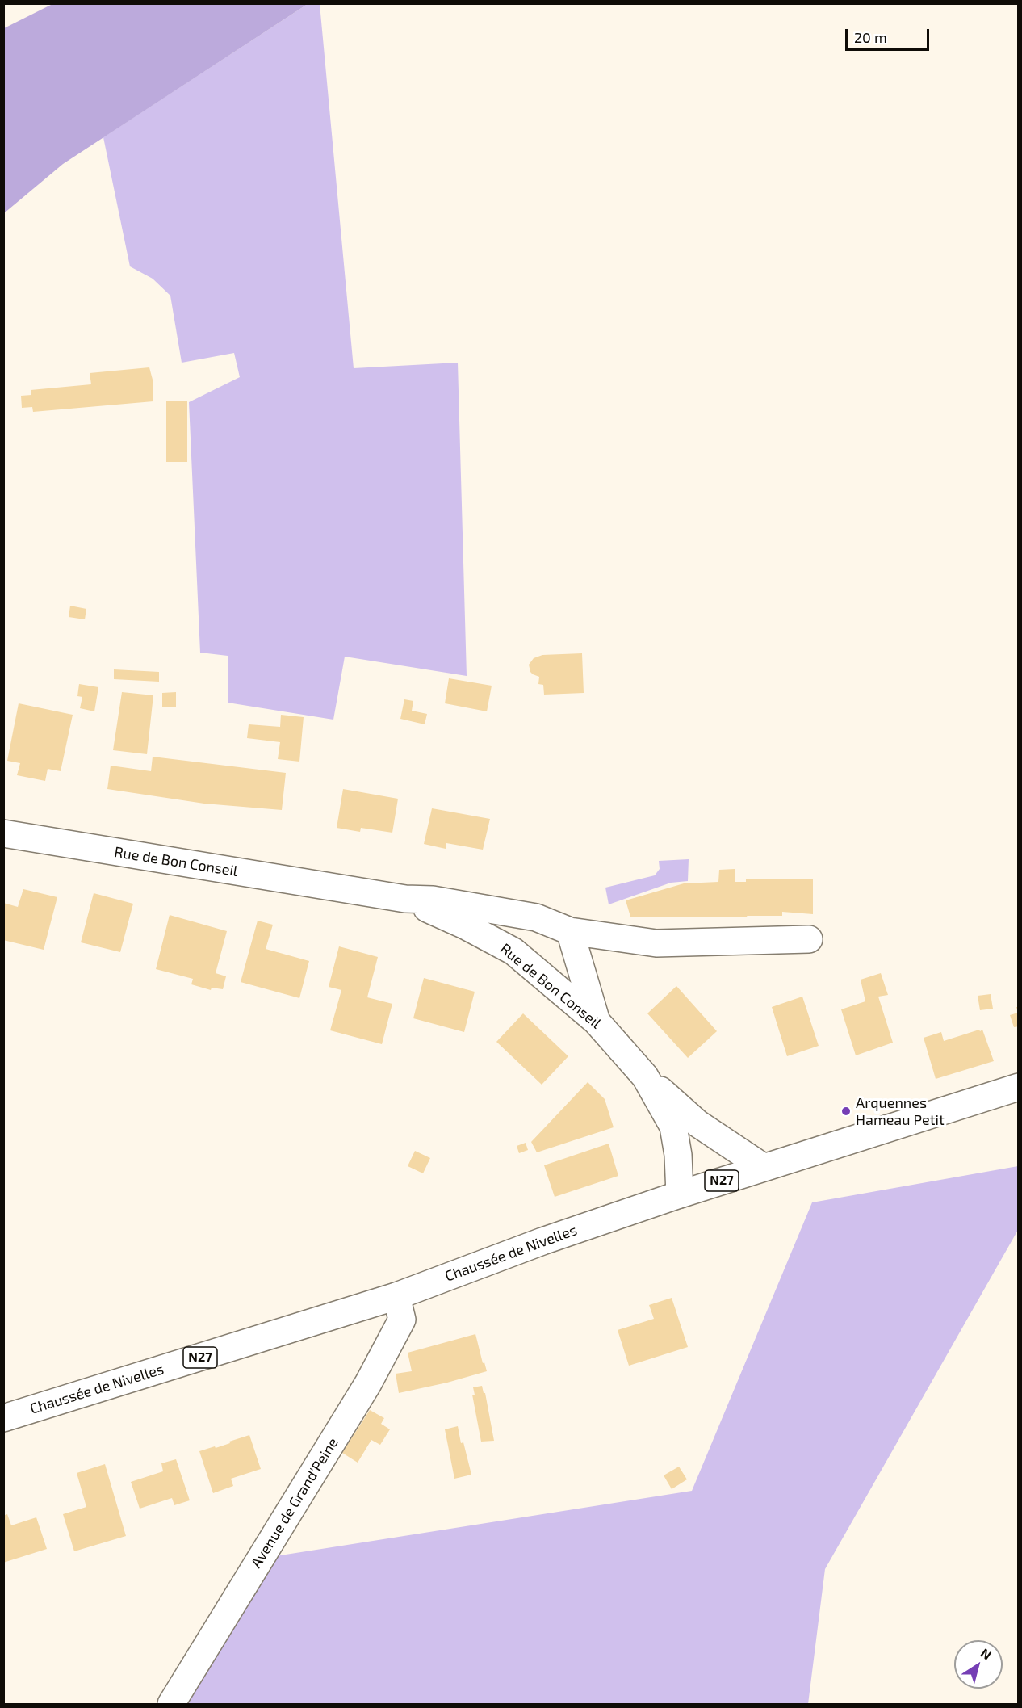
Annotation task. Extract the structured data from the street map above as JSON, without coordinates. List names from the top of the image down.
{
  "streets": {
    "street": [
      "Rue de Bon Conseil",
      "N27",
      "Chaussée de Nivelles",
      "Avenue de Grand'Peine"
    ]
  },
  "crossings": [
    ["Rue de Bon Conseil", "Chaussée de Nivelles"],
    ["Chaussée de Nivelles", "Avenue de Grand'Peine"]
  ],
  "places": ["Arquennes Hameau Petit"],
  "scale_bar": "20 m",
  "north": "top right"
}
